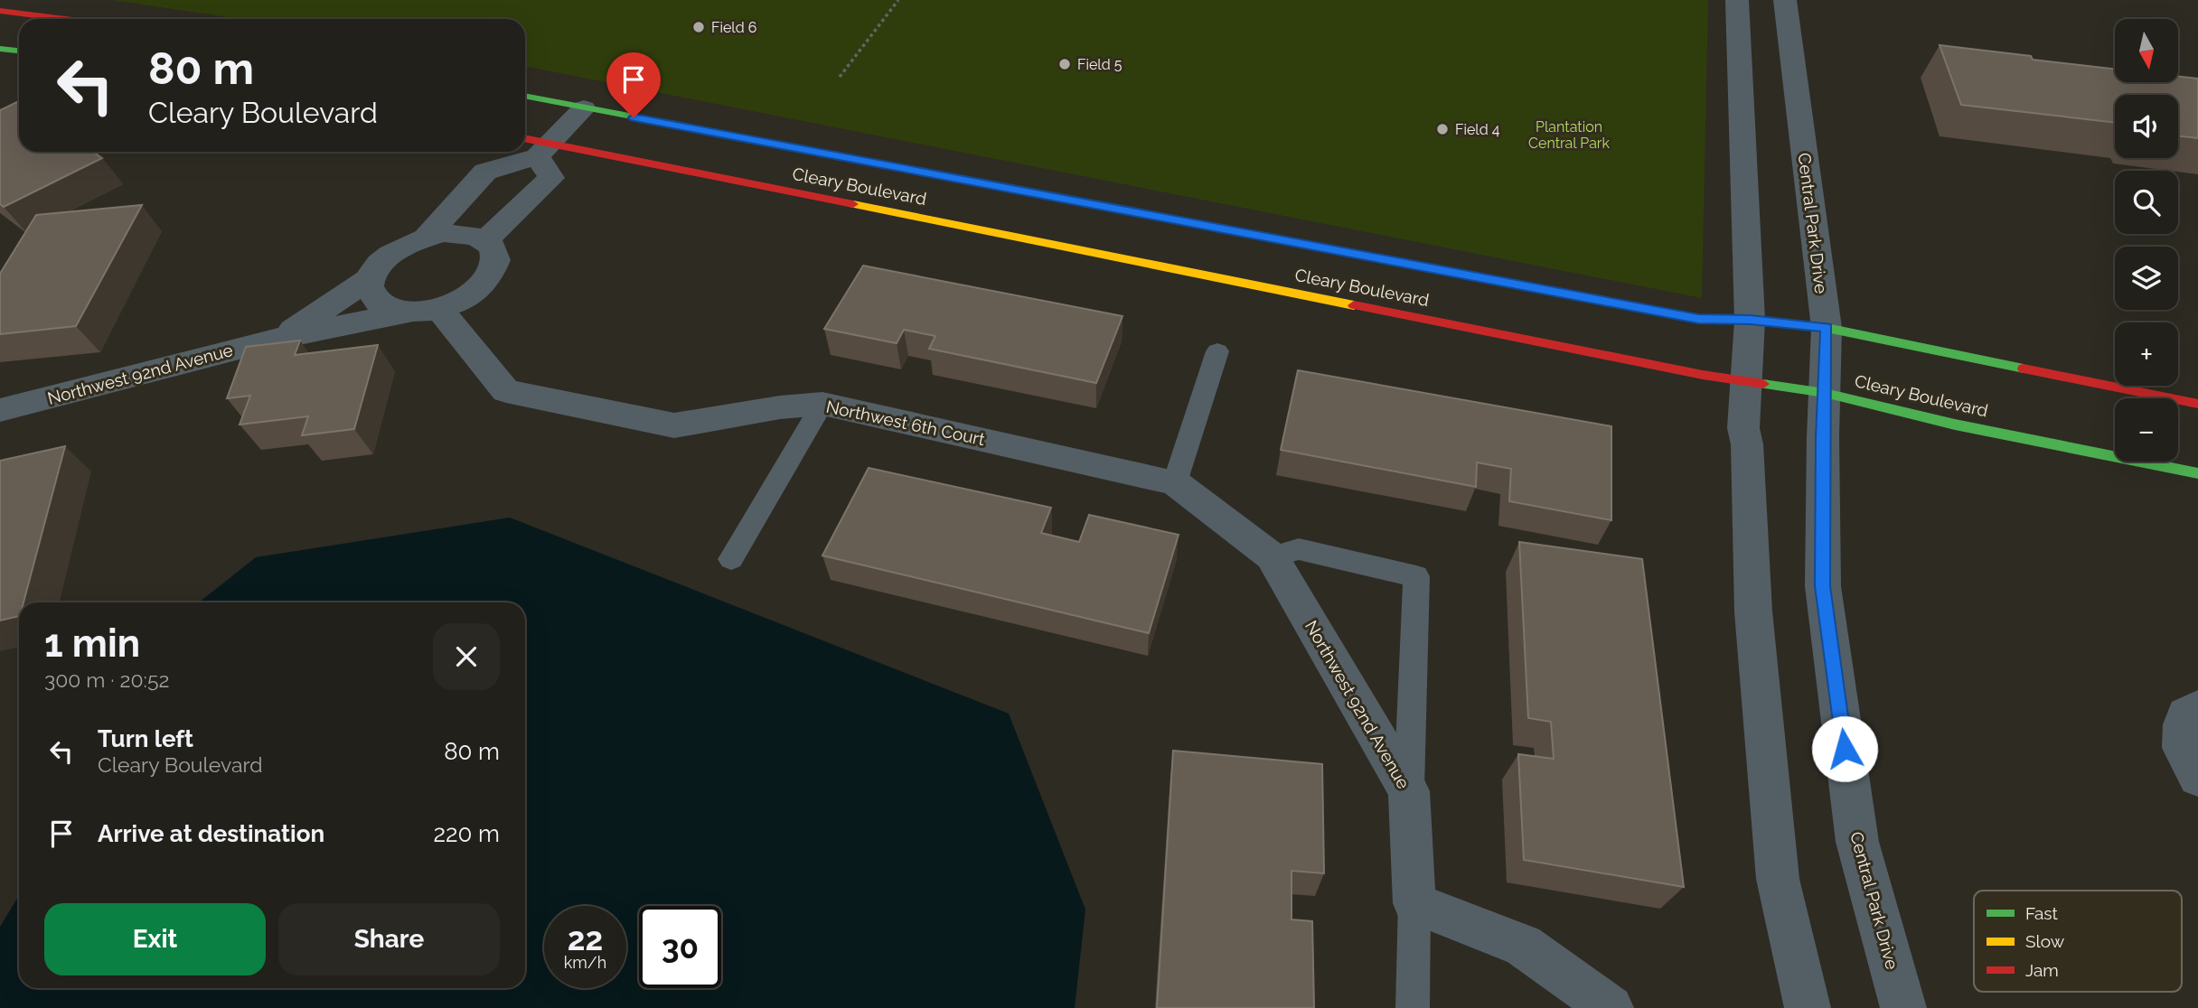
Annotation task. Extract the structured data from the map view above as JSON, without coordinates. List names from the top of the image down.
{
  "streets": {
    "street": [
      "Cleary Boulevard",
      "Central Park Drive",
      "Northwest 92nd Avenue",
      "Northwest 6th Court"
    ]
  },
  "crossings": [
    ["Cleary Boulevard", "Central Park Drive"],
    ["Northwest 92nd Avenue", "Northwest 6th Court"]
  ],
  "parks": ["Plantation Central Park"],
  "places": ["Field 6", "Field 5", "Field 4"],
  "legend": ["Fast", "Slow", "Jam"],
  "north": "bottom",
  "page": {
    "map_buttons": ["+", "−"],
    "turn": ["80 m", "Cleary Boulevard"],
    "heading": ["1 min", "300 m · 20:52"],
    "list": [
      {
        "name": "Turn left",
        "note": "Cleary Boulevard",
        "value": "80 m"
      },
      {
        "name": "Arrive at destination",
        "value": "220 m"
      }
    ],
    "buttons": ["Exit", "Share"],
    "speed": "22 km/h",
    "limit": "30"
  }
}
